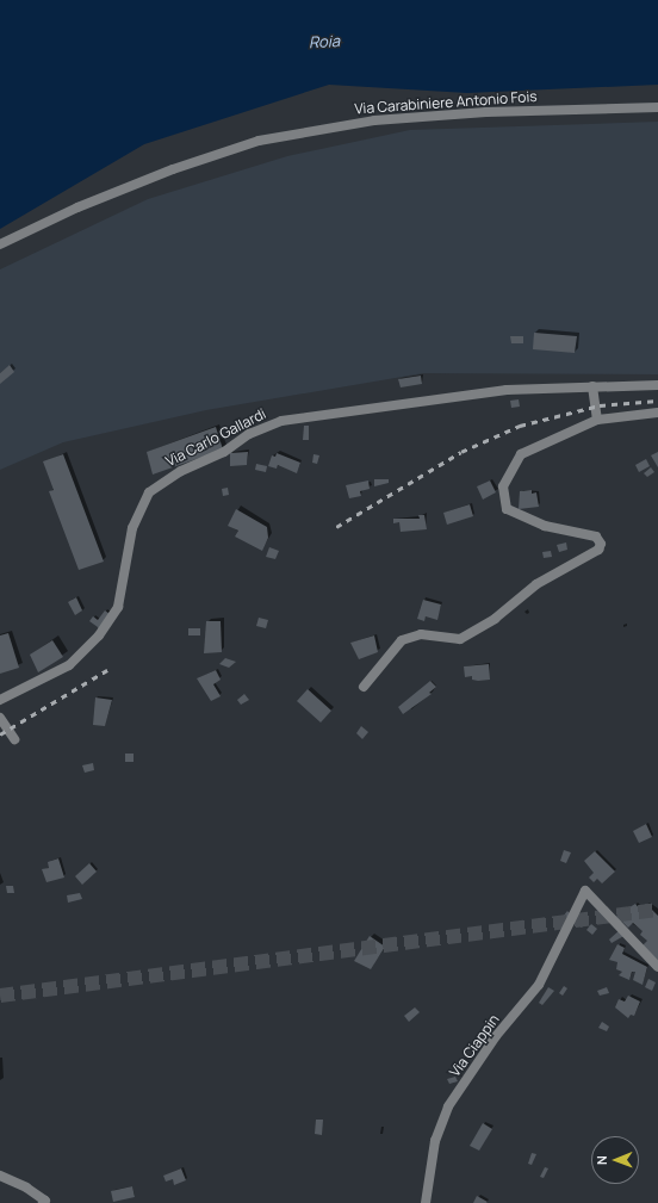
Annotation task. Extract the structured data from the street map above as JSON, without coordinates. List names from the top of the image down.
{
  "streets": {
    "street": ["Via Carabiniere Antonio Fois", "Via Carlo Gallardi", "Via Ciappin"]
  },
  "water": ["Roia"],
  "north": "left"
}
